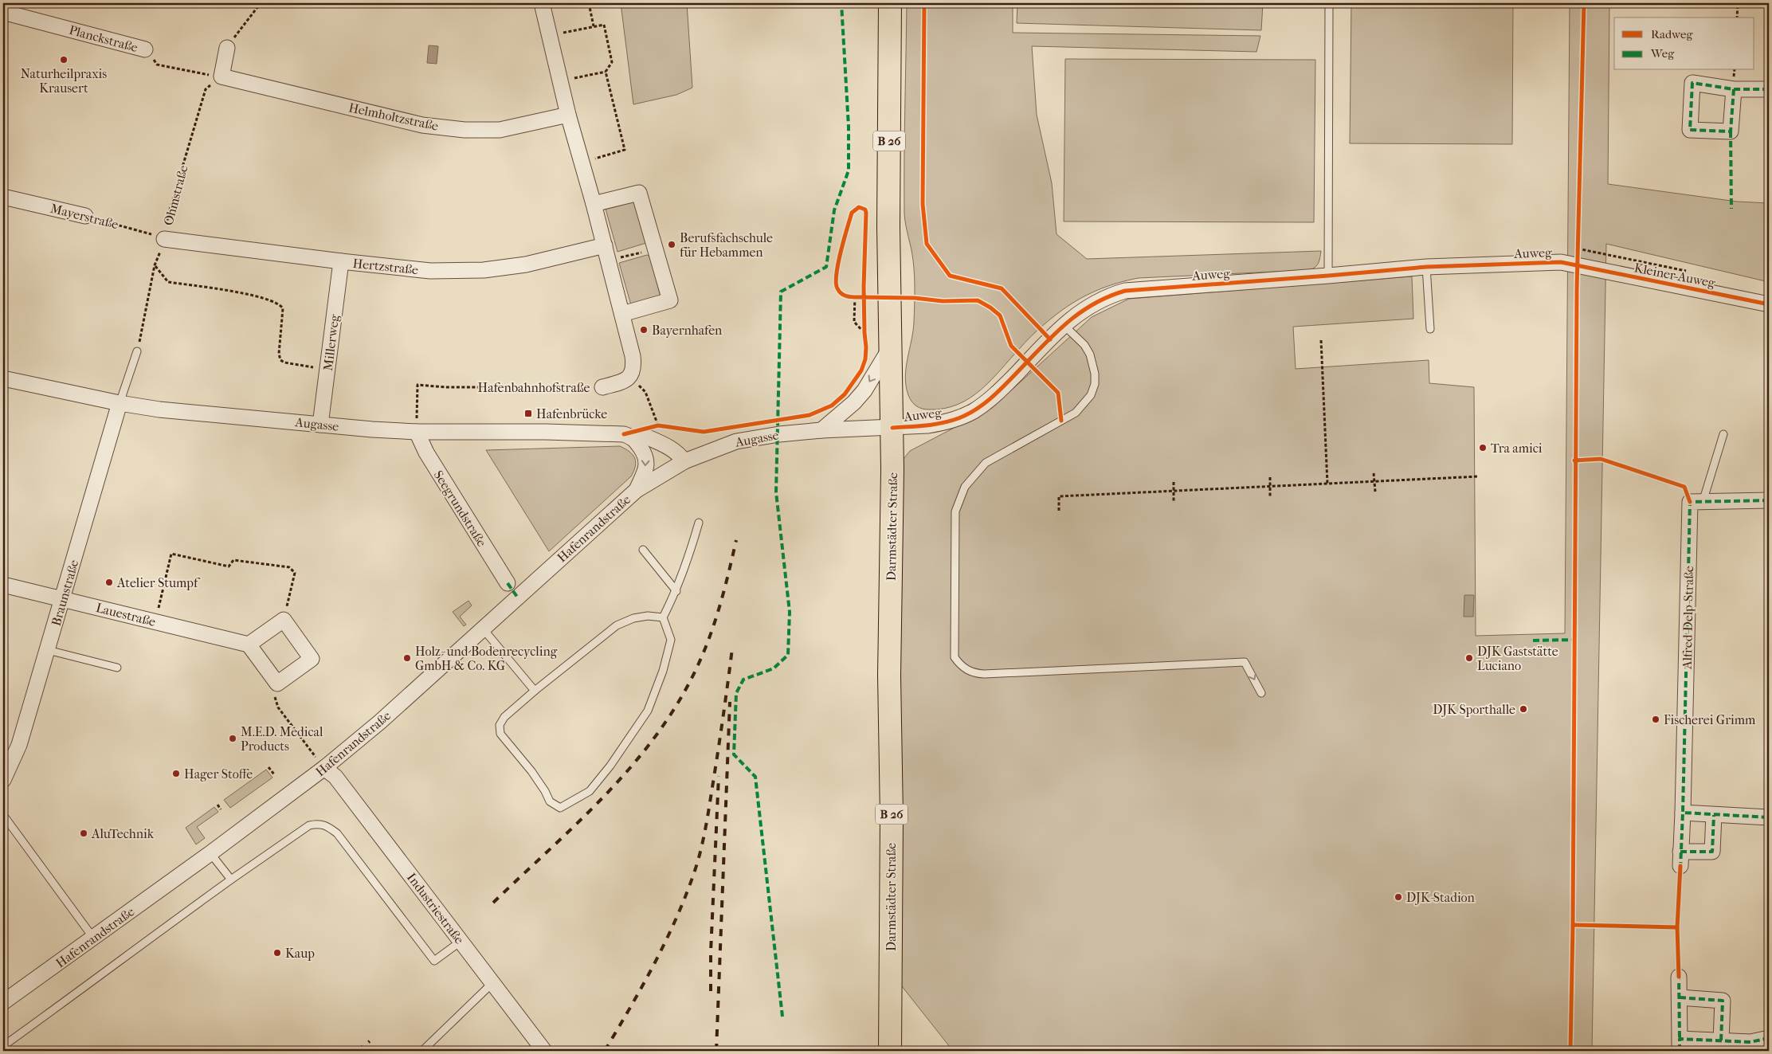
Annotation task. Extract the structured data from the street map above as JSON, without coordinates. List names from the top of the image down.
{
  "streets": {
    "main road": ["B 26", "Darmstädter Straße"],
    "street": [
      "Planckstraße",
      "Helmholtzstraße",
      "Mayerstraße",
      "Auweg",
      "Hertzstraße",
      "Kleiner Auweg",
      "Millerweg",
      "Hafenbahnhofstraße",
      "Augasse",
      "Seegrundstraße",
      "Hafenrandstraße",
      "Braunstraße",
      "Lauestraße",
      "Alfred-Delp-Straße",
      "Industriestraße"
    ],
    "path": ["Ohmstraße"]
  },
  "crossings": [
    ["Planckstraße", "Helmholtzstraße"],
    ["Planckstraße", "Ohmstraße"],
    ["Helmholtzstraße", "Ohmstraße"],
    ["Helmholtzstraße", "Hafenbahnhofstraße"],
    ["Ohmstraße", "Mayerstraße"],
    ["Ohmstraße", "Hertzstraße"],
    ["Mayerstraße", "Hertzstraße"],
    ["Auweg", "Kleiner Auweg"],
    ["Auweg", "Augasse"],
    ["Auweg", "Darmstädter Straße"],
    ["Hertzstraße", "Millerweg"],
    ["Hertzstraße", "Hafenbahnhofstraße"],
    ["Millerweg", "Augasse"],
    ["Hafenbahnhofstraße", "Augasse"],
    ["Hafenbahnhofstraße", "Seegrundstraße"],
    ["Augasse", "Seegrundstraße"],
    ["Augasse", "Darmstädter Straße"],
    ["Augasse", "Hafenrandstraße"],
    ["Augasse", "Braunstraße"],
    ["Hafenrandstraße", "Industriestraße"],
    ["Braunstraße", "Lauestraße"]
  ],
  "places": {
    "other": [
      "Naturheilpraxis Krausert",
      "Berufsfachschule für Hebammen",
      "Bayernhafen",
      "Tra amici",
      "Atelier Stumpf",
      "Holz- und Bodenrecycling GmbH & Co. KG",
      "DJK Gaststätte Luciano",
      "DJK Sporthalle",
      "Fischerei Grimm",
      "M.E.D. Medical Products",
      "Hager Stoffe",
      "AluTechnik",
      "DJK-Stadion",
      "Kaup"
    ],
    "transit": ["Hafenbrücke"]
  },
  "legend": ["Radweg", "Weg"]
}
